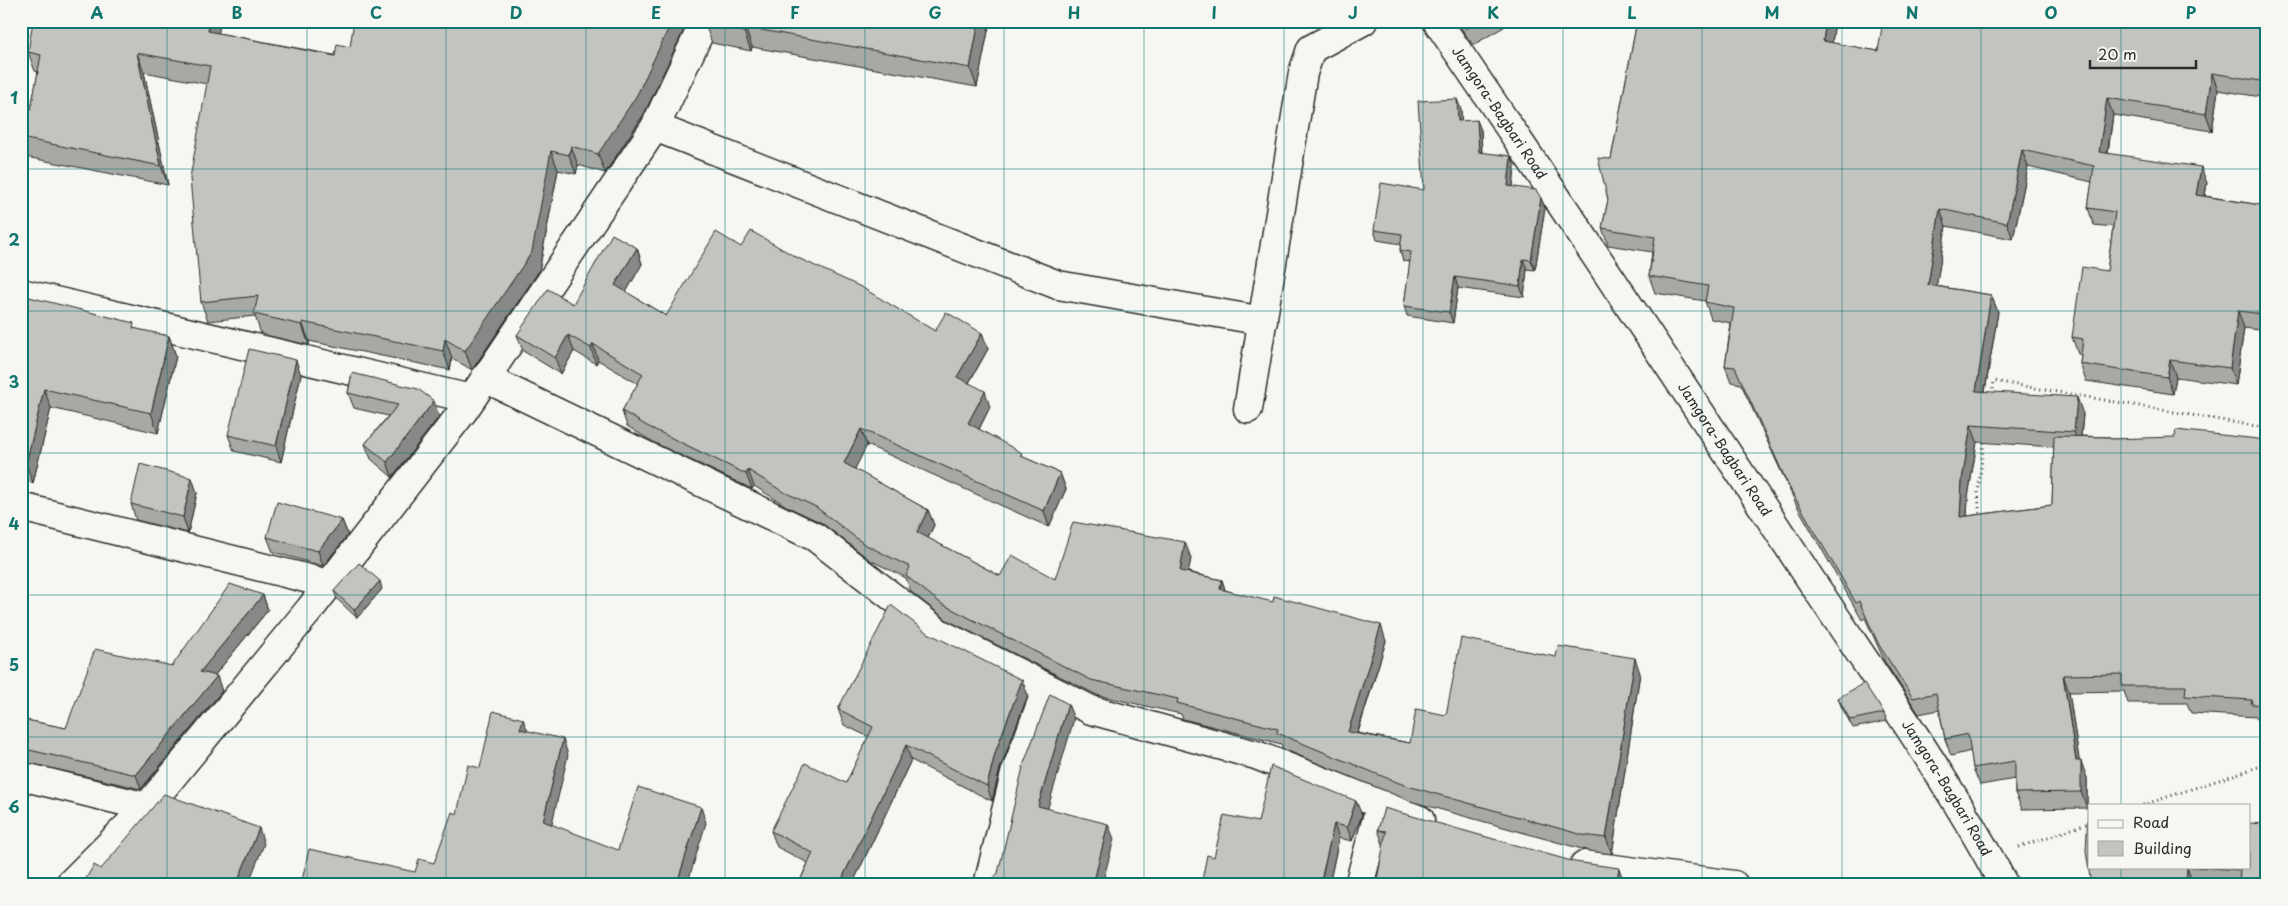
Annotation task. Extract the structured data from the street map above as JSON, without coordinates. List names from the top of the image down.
{
  "streets": {
    "street": ["Jamgora-Bagbari Road"]
  },
  "legend": ["Road", "Building"],
  "scale_bar": "20 m",
  "grid": {
    "columns": [
      "A",
      "B",
      "C",
      "D",
      "E",
      "F",
      "G",
      "H",
      "I",
      "J",
      "K",
      "L",
      "M",
      "N",
      "O",
      "P"
    ],
    "rows": [
      "1",
      "2",
      "3",
      "4",
      "5",
      "6"
    ]
  }
}
